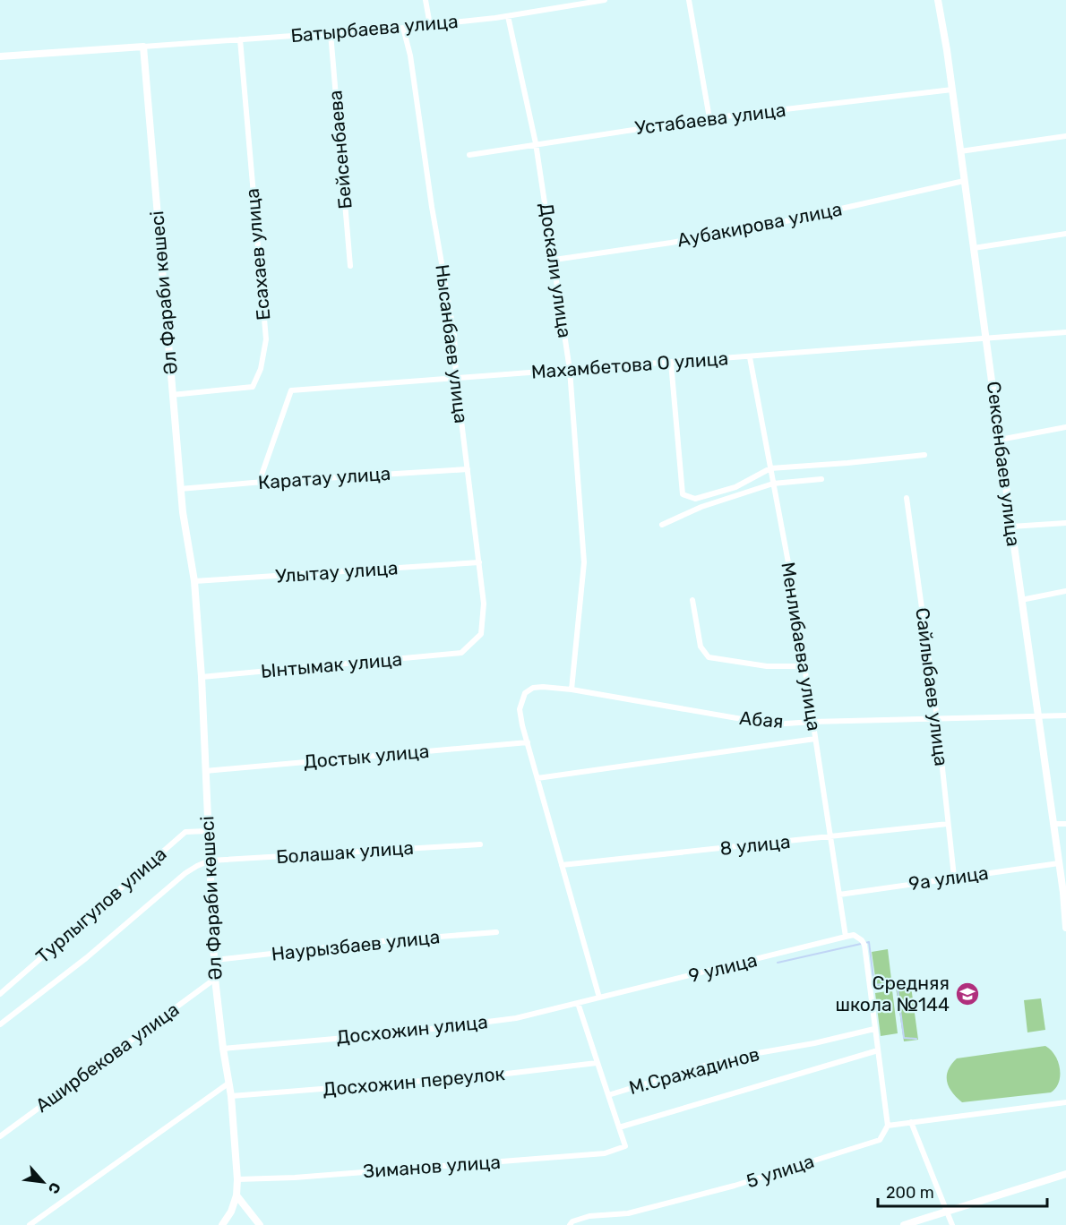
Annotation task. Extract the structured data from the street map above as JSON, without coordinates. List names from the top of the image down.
{
  "streets": {
    "street": [
      "Батырбаева улица",
      "Устабаева улица",
      "Бейсенбаева",
      "Аубакирова улица",
      "Есахаев улица",
      "Доскали улица",
      "Әл Фараби көшесі",
      "Нысанбаев улица",
      "Махамбетова О улица",
      "Сексенбаев улица",
      "Каратау улица",
      "Улытау улица",
      "Менлибаева улица",
      "Ынтымак улица",
      "Сайлыбаев улица",
      "Абая",
      "Достык улица",
      "8 улица",
      "Болашак улица",
      "9а улица",
      "Турлыгулов улица",
      "Наурызбаев улица",
      "9 улица",
      "Досхожин улица",
      "Аширбекова улица",
      "М.Сражадинов",
      "Досхожин переулок",
      "Зиманов улица",
      "5 улица"
    ]
  },
  "crossings": [
    ["Батырбаева улица", "Бейсенбаева"],
    ["Батырбаева улица", "Есахаев улица"],
    ["Батырбаева улица", "Доскали улица"],
    ["Батырбаева улица", "Әл Фараби көшесі"],
    ["Батырбаева улица", "Нысанбаев улица"],
    ["Устабаева улица", "Доскали улица"],
    ["Устабаева улица", "Сексенбаев улица"],
    ["Аубакирова улица", "Доскали улица"],
    ["Аубакирова улица", "Сексенбаев улица"],
    ["Есахаев улица", "Әл Фараби көшесі"],
    ["Доскали улица", "Махамбетова О улица"],
    ["Доскали улица", "Абая"],
    ["Әл Фараби көшесі", "Каратау улица"],
    ["Әл Фараби көшесі", "Улытау улица"],
    ["Әл Фараби көшесі", "Ынтымак улица"],
    ["Әл Фараби көшесі", "Достык улица"],
    ["Әл Фараби көшесі", "Болашак улица"],
    ["Әл Фараби көшесі", "Турлыгулов улица"],
    ["Әл Фараби көшесі", "Наурызбаев улица"],
    ["Әл Фараби көшесі", "Досхожин улица"],
    ["Әл Фараби көшесі", "Аширбекова улица"],
    ["Әл Фараби көшесі", "Досхожин переулок"],
    ["Әл Фараби көшесі", "Зиманов улица"],
    ["Нысанбаев улица", "Махамбетова О улица"],
    ["Нысанбаев улица", "Каратау улица"],
    ["Нысанбаев улица", "Улытау улица"],
    ["Нысанбаев улица", "Ынтымак улица"],
    ["Махамбетова О улица", "Сексенбаев улица"],
    ["Махамбетова О улица", "Каратау улица"],
    ["Махамбетова О улица", "Менлибаева улица"],
    ["Сексенбаев улица", "Абая"],
    ["Сексенбаев улица", "9а улица"],
    ["Менлибаева улица", "Абая"],
    ["Менлибаева улица", "8 улица"],
    ["Менлибаева улица", "9а улица"],
    ["Менлибаева улица", "9 улица"],
    ["Сайлыбаев улица", "Абая"],
    ["Сайлыбаев улица", "8 улица"],
    ["Сайлыбаев улица", "9а улица"],
    ["Абая", "Достык улица"],
    ["Болашак улица", "Турлыгулов улица"],
    ["9 улица", "Досхожин улица"],
    ["Досхожин улица", "М.Сражадинов"],
    ["М.Сражадинов", "Досхожин переулок"]
  ],
  "places": {
    "school or university": ["Средняя школа №144"]
  },
  "scale_bar": "200 m",
  "north": "bottom right"
}
